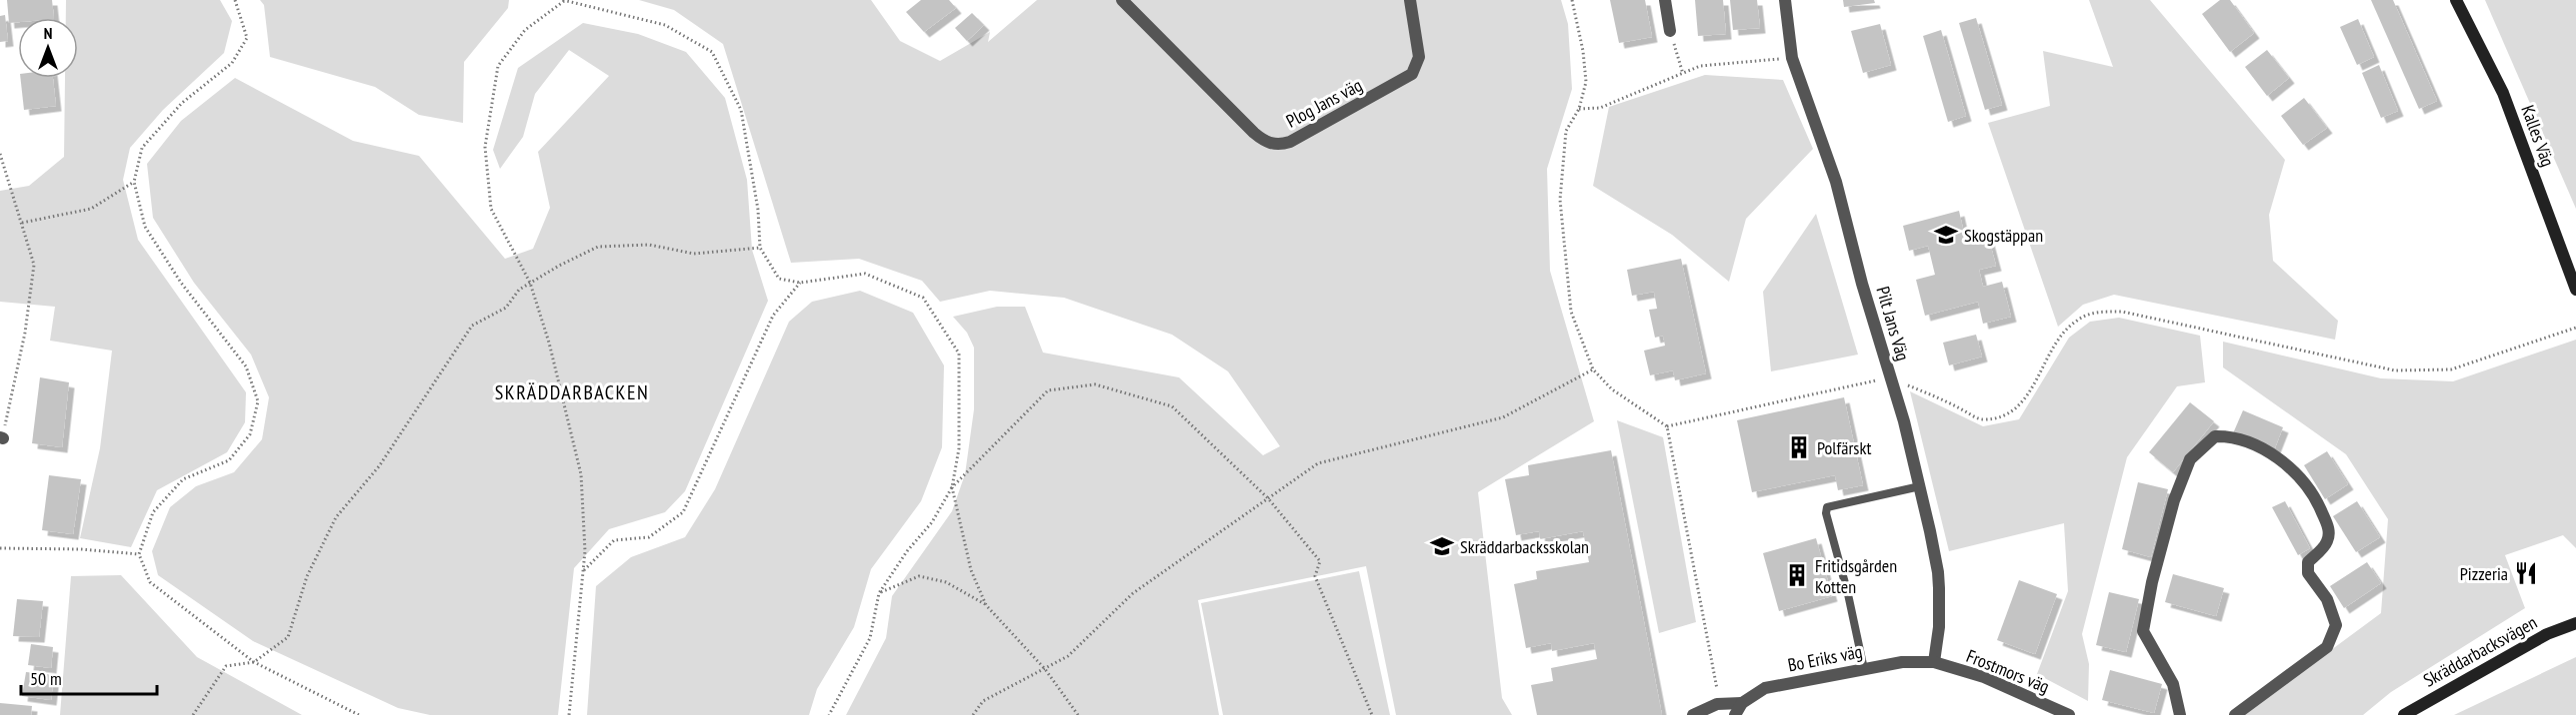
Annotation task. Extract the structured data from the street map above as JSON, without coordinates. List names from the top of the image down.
{
  "streets": {
    "street": [
      "Plog Jans väg",
      "Kalles Väg",
      "Pilt Jans Väg",
      "Skräddarbacksvägen",
      "Bo Eriks väg",
      "Frostmors väg"
    ]
  },
  "crossings": [
    ["Pilt Jans Väg", "Bo Eriks väg"],
    ["Pilt Jans Väg", "Frostmors väg"],
    ["Bo Eriks väg", "Frostmors väg"]
  ],
  "districts": ["SKRÄDDARBACKEN"],
  "places": {
    "school or university": ["Skogstäppan", "Skräddarbacksskolan"],
    "building": ["Polfärskt", "Fritidsgården Kotten"],
    "restaurant": ["Pizzeria"]
  },
  "scale_bar": "50 m",
  "north": "top"
}
